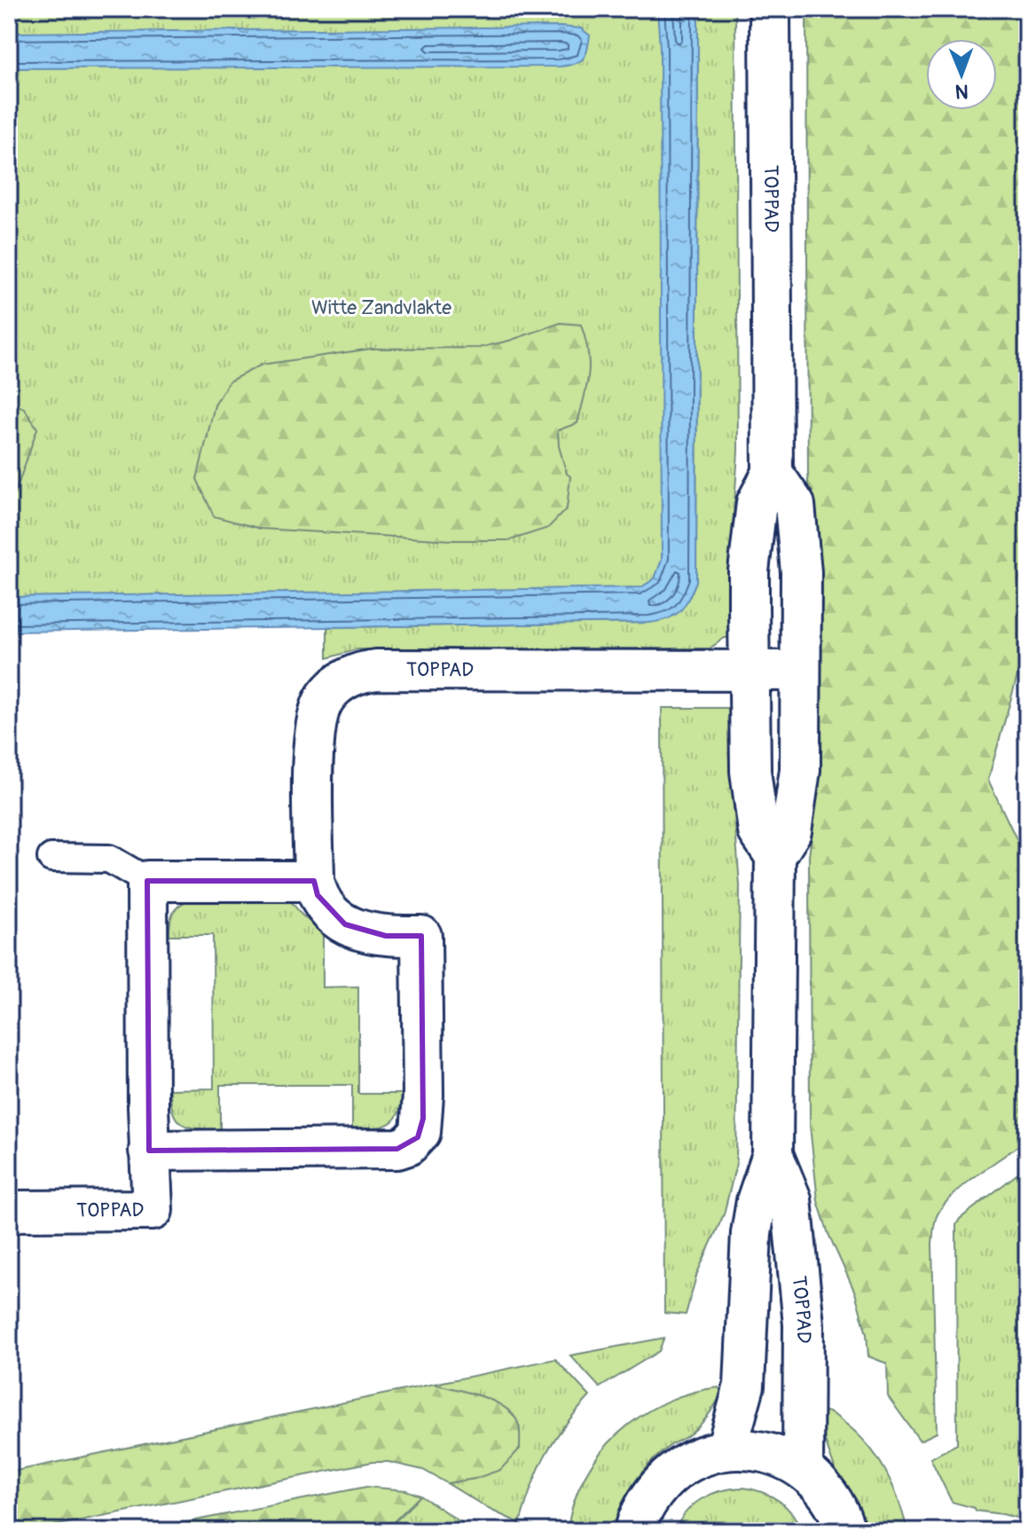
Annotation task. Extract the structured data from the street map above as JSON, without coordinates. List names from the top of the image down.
{
  "streets": {
    "street": ["TOPPAD"]
  },
  "parks": ["Witte Zandvlakte"],
  "north": "bottom"
}
